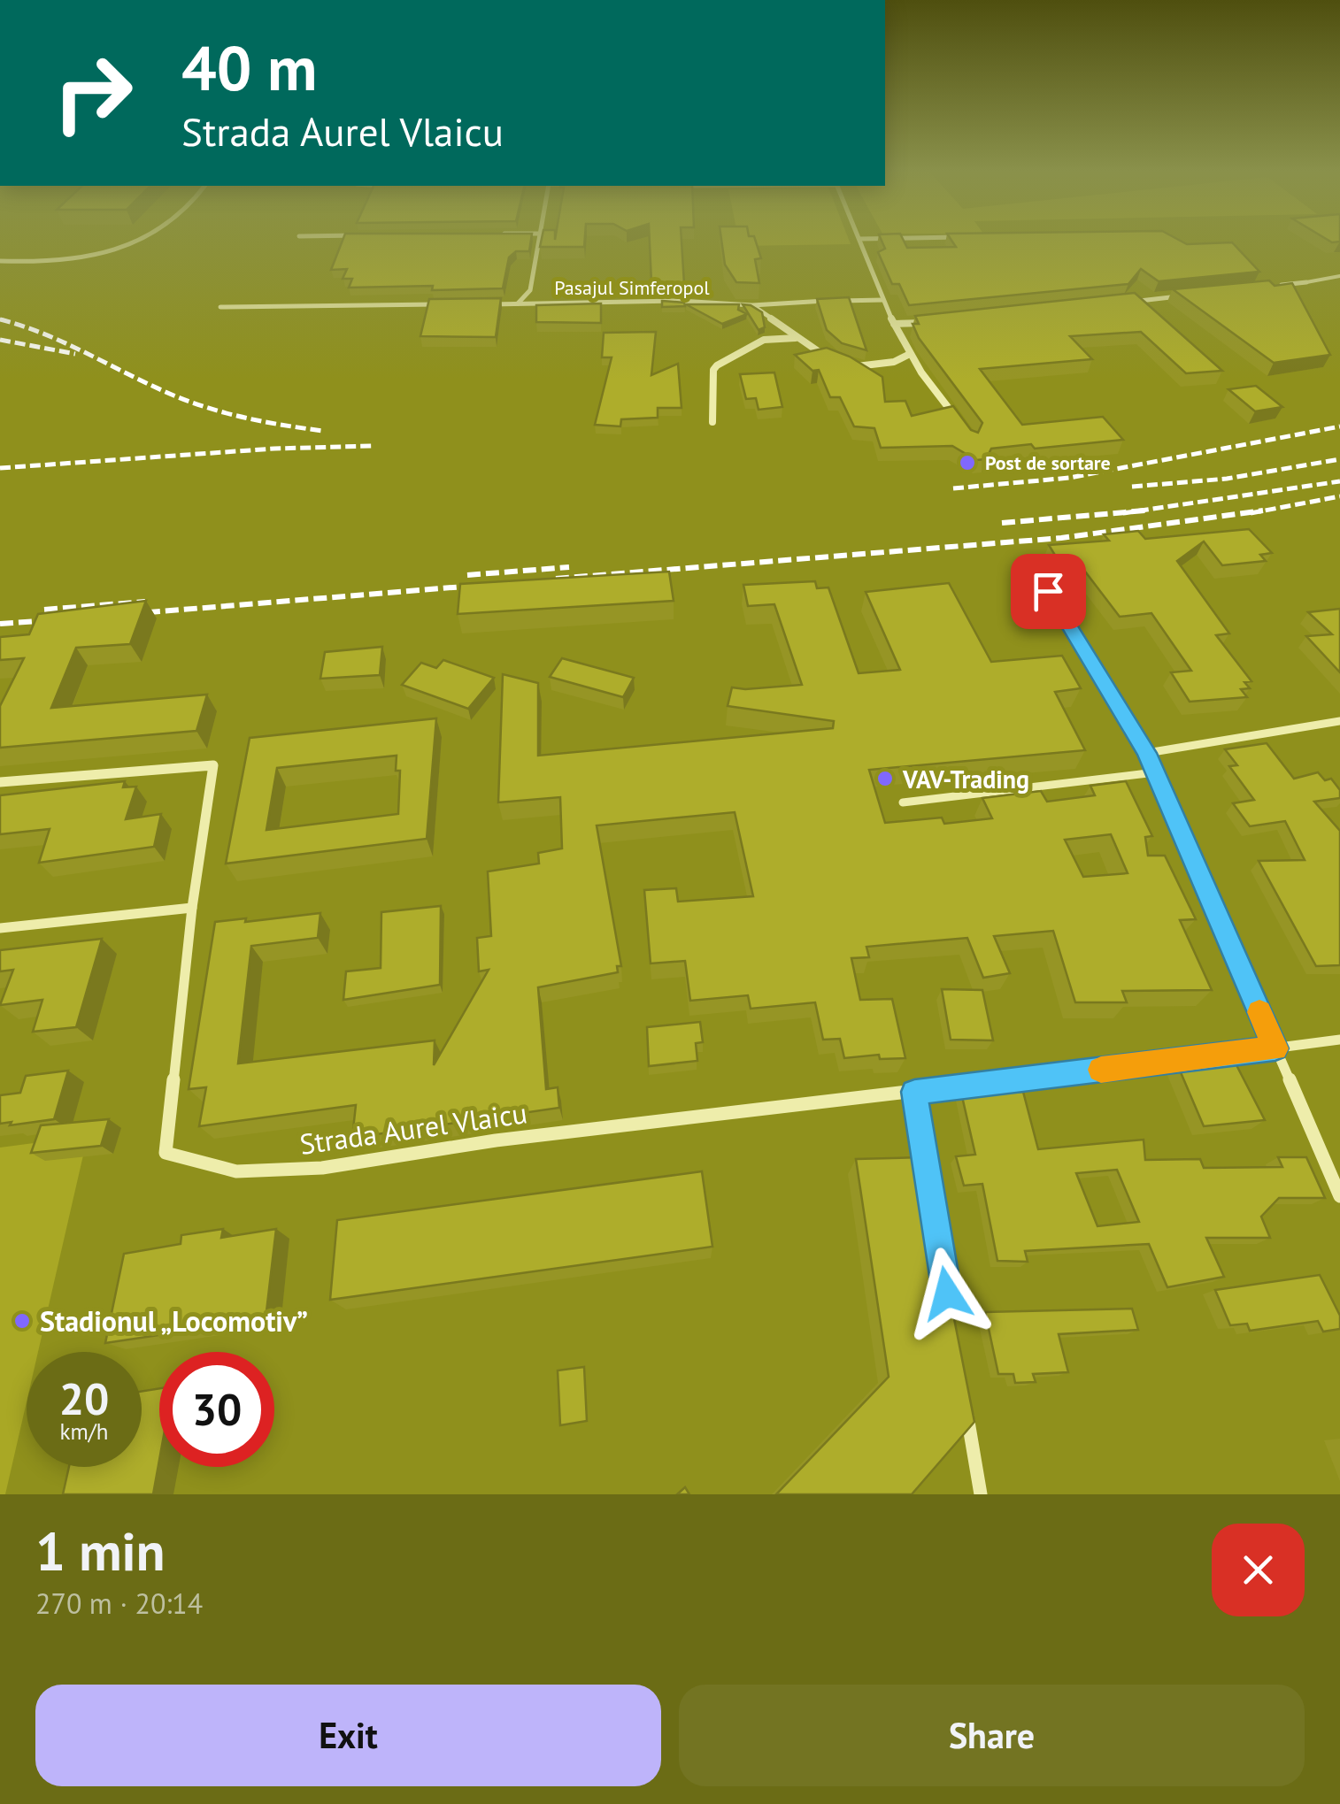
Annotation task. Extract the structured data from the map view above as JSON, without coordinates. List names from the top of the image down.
{
  "streets": {
    "street": ["Pasajul Simferopol", "Strada Aurel Vlaicu"]
  },
  "places": ["Post de sortare", "VAV-Trading", "Stadionul „Locomotiv”"],
  "page": {
    "turn": ["40 m", "Strada Aurel Vlaicu"],
    "speed": "20 km/h",
    "limit": "30",
    "heading": ["1 min", "270 m · 20:14"],
    "buttons": ["Exit", "Share"]
  }
}
